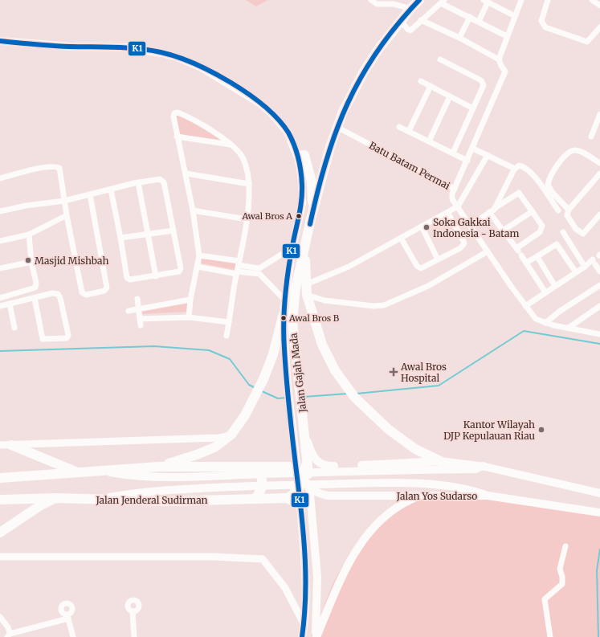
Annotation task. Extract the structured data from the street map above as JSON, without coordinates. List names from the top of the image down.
{
  "streets": {
    "highway": ["Jalan Gajah Mada", "Jalan Jenderal Sudirman"],
    "main road": ["Jalan Yos Sudarso"],
    "street": ["Batu Batam Permai"]
  },
  "crossings": [
    ["Batu Batam Permai", "Jalan Gajah Mada"],
    ["Jalan Gajah Mada", "Jalan Yos Sudarso"]
  ],
  "places": {
    "other": [
      "Awal Bros A",
      "Soka Gakkai Indonesia - Batam",
      "Masjid Mishbah",
      "Awal Bros B",
      "Kantor Wilayah DJP Kepulauan Riau"
    ],
    "health": ["Awal Bros Hospital"]
  },
  "lines": ["transit line K1"]
}
